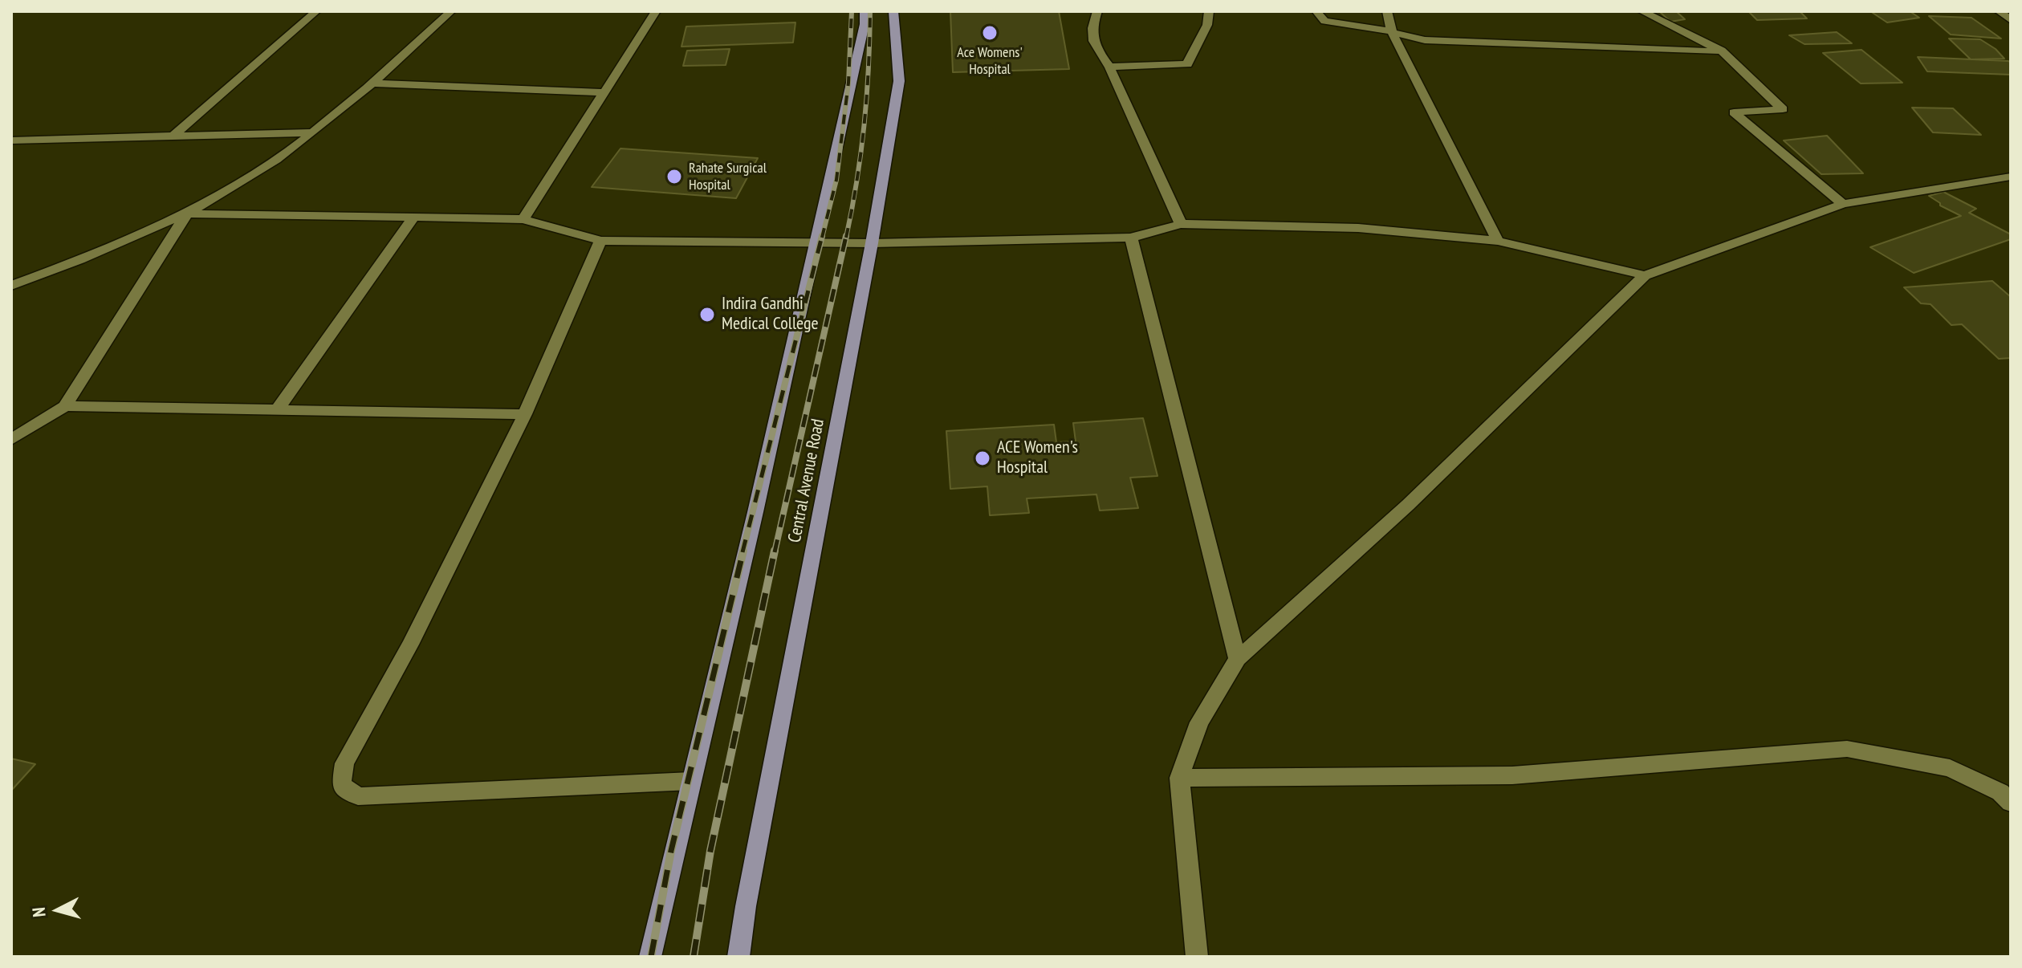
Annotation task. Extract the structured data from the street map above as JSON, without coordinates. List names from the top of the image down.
{
  "streets": {
    "main road": ["Central Avenue Road"]
  },
  "places": [
    "Ace Womens' Hospital",
    "Rahate Surgical Hospital",
    "Indira Gandhi Medical College",
    "ACE Women's Hospital"
  ],
  "north": "left"
}
